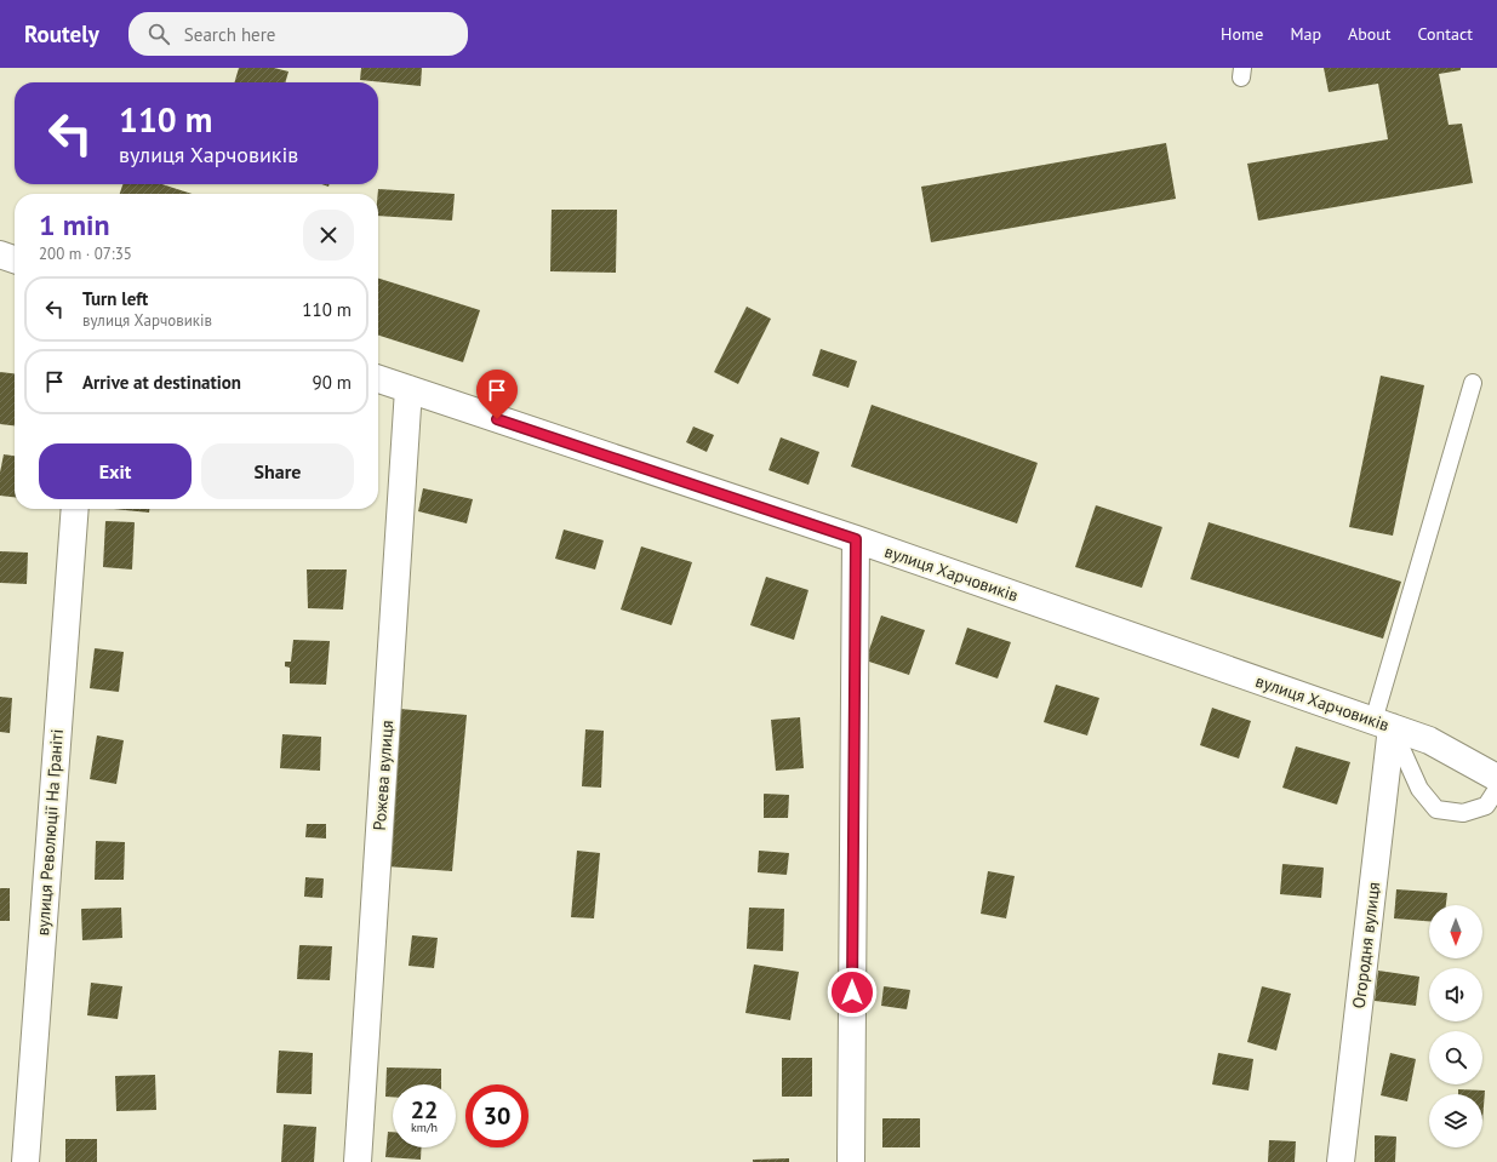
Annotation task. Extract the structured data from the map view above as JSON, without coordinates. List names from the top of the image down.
{
  "streets": {
    "street": [
      "вулиця Харчовиків",
      "Рожева вулиця",
      "вулиця Революції На Граніті",
      "Огородня вулиця"
    ]
  },
  "crossings": [
    ["вулиця Харчовиків", "Рожева вулиця"],
    ["вулиця Харчовиків", "Огородня вулиця"]
  ],
  "north": "bottom",
  "page": {
    "header": "Routely",
    "search": "Search here",
    "nav": [
      "Home",
      "Map",
      "About",
      "Contact"
    ],
    "turn": ["110 m", "вулиця Харчовиків"],
    "heading": ["1 min", "200 m · 07:35"],
    "list": [
      {
        "name": "Turn left",
        "note": "вулиця Харчовиків",
        "value": "110 m"
      },
      {
        "name": "Arrive at destination",
        "value": "90 m"
      }
    ],
    "buttons": ["Exit", "Share"],
    "speed": "22 km/h",
    "limit": "30"
  }
}
